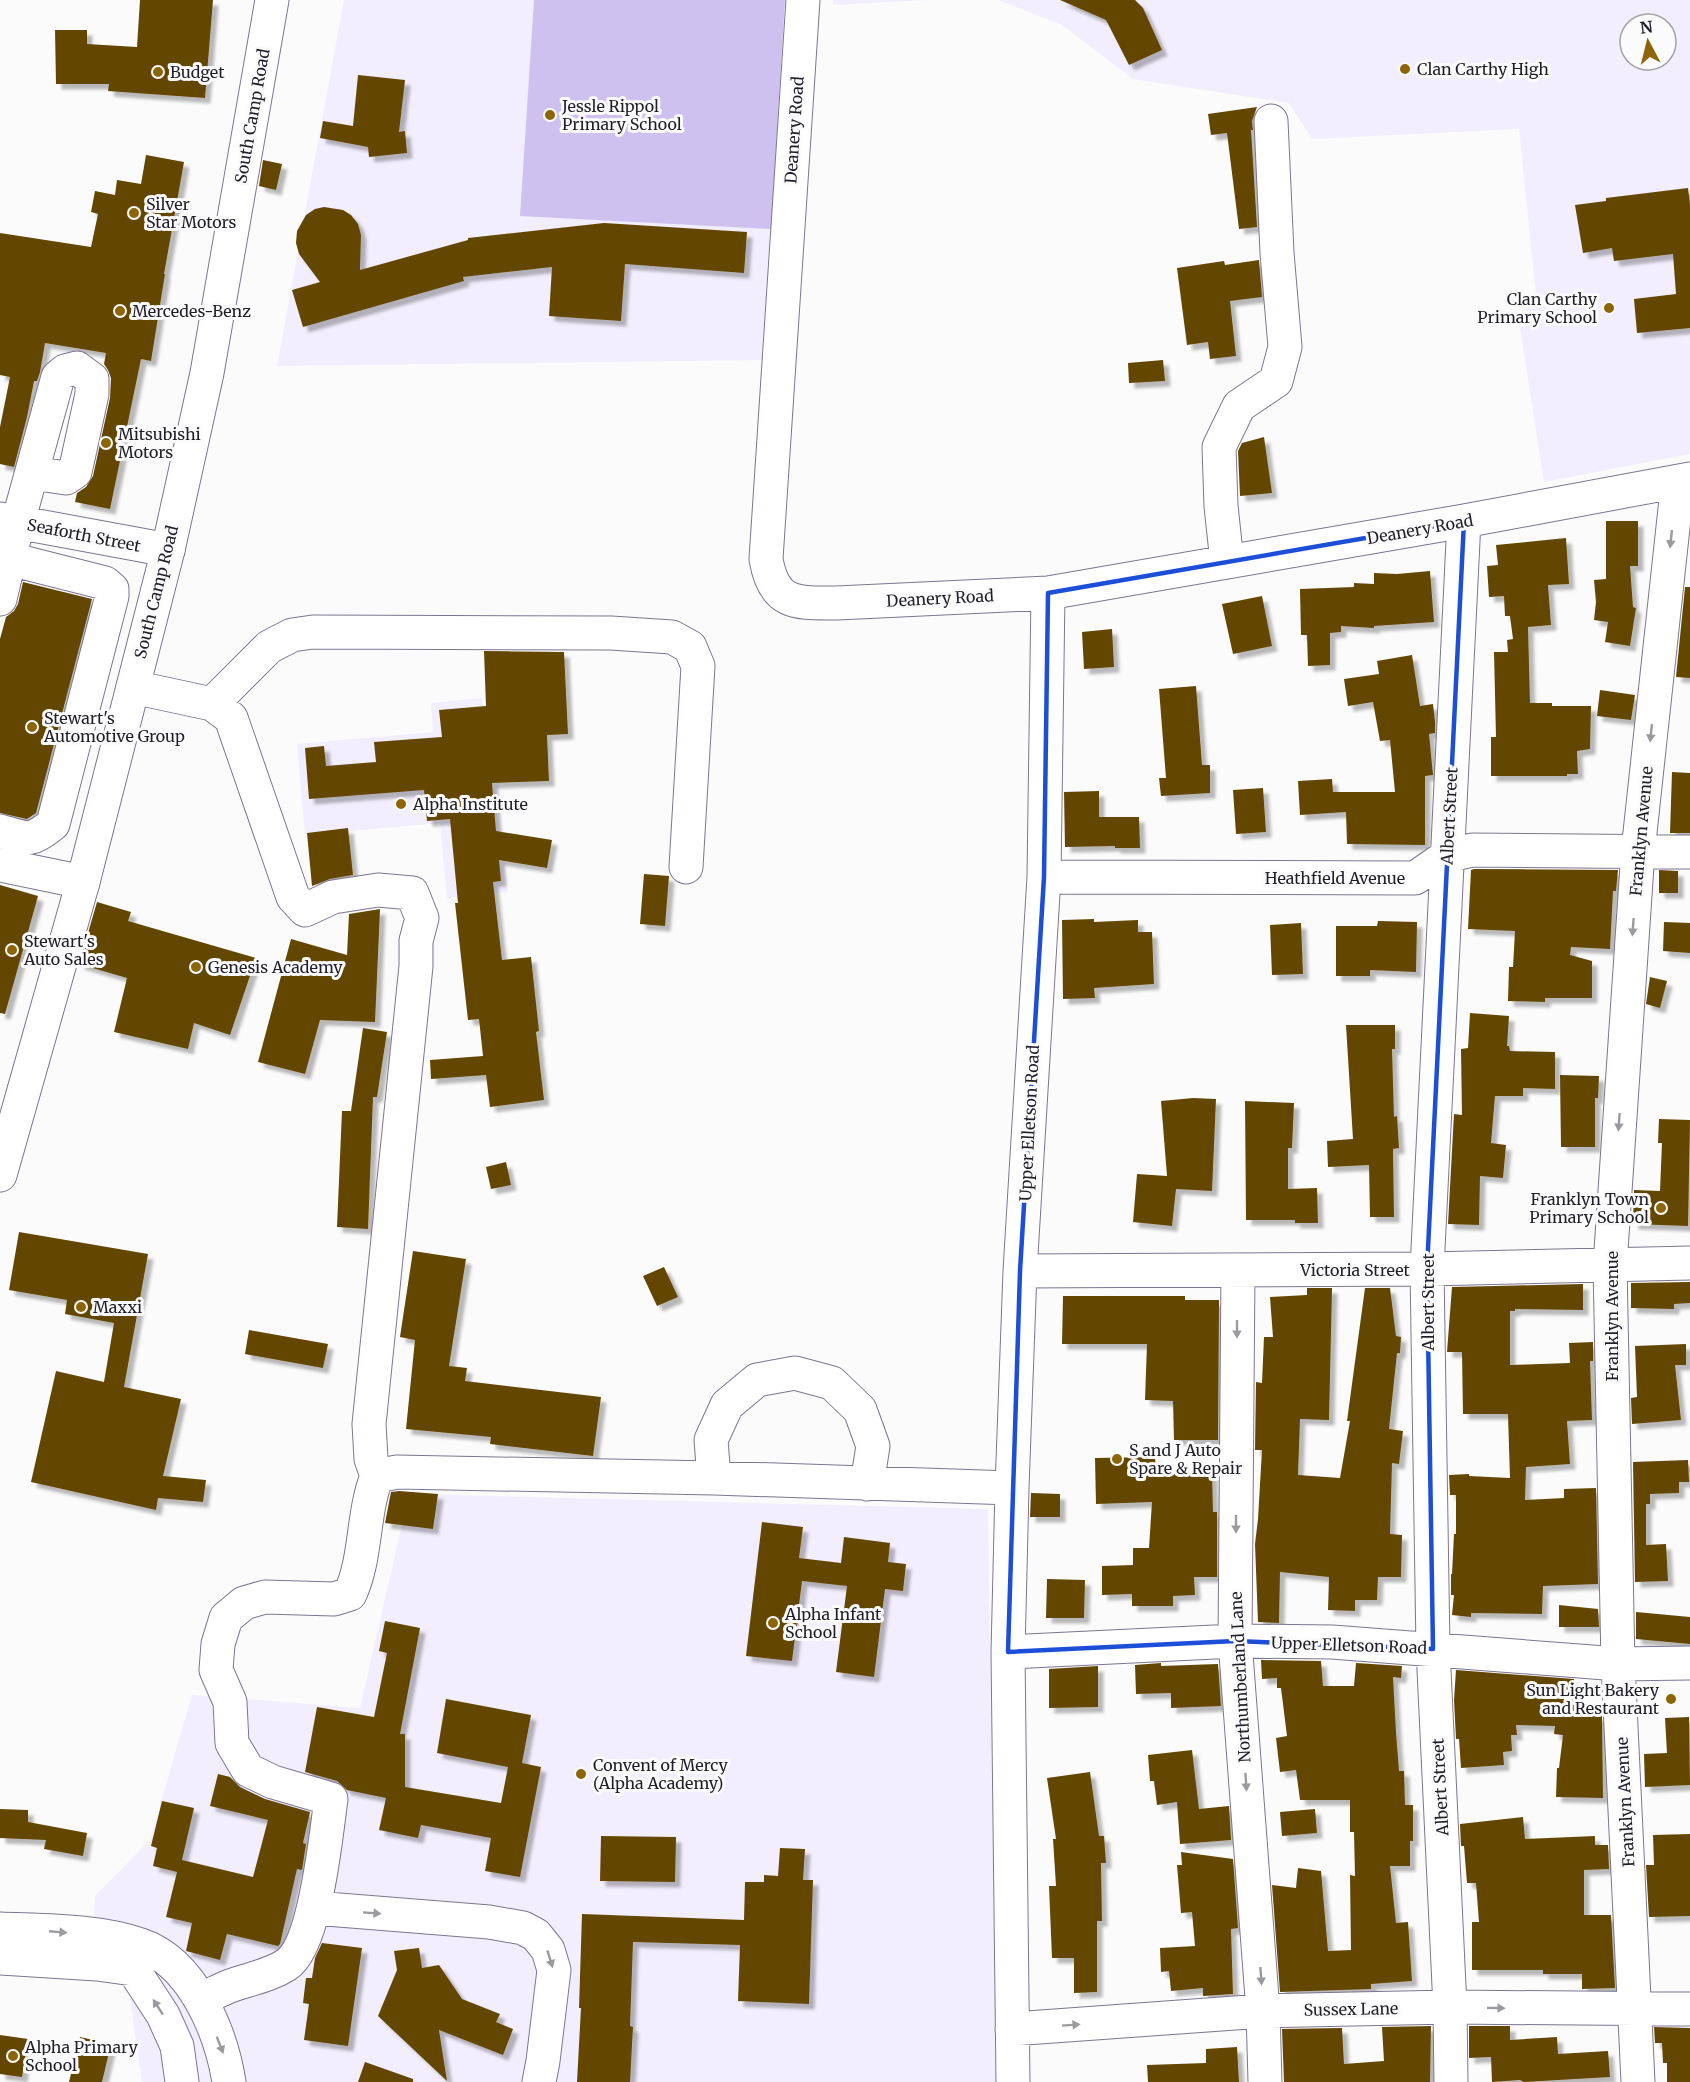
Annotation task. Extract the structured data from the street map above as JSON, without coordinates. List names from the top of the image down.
{
  "streets": {
    "street": [
      "South Camp Road",
      "Deanery Road",
      "Seaforth Street",
      "Albert Street",
      "Franklyn Avenue",
      "Heathfield Avenue",
      "Upper Elletson Road",
      "Victoria Street",
      "Northumberland Lane",
      "Sussex Lane"
    ]
  },
  "crossings": [
    ["South Camp Road", "Seaforth Street"],
    ["Deanery Road", "Albert Street"],
    ["Deanery Road", "Franklyn Avenue"],
    ["Deanery Road", "Upper Elletson Road"],
    ["Albert Street", "Heathfield Avenue"],
    ["Albert Street", "Upper Elletson Road"],
    ["Albert Street", "Victoria Street"],
    ["Albert Street", "Sussex Lane"],
    ["Franklyn Avenue", "Heathfield Avenue"],
    ["Franklyn Avenue", "Upper Elletson Road"],
    ["Franklyn Avenue", "Victoria Street"],
    ["Franklyn Avenue", "Sussex Lane"],
    ["Heathfield Avenue", "Upper Elletson Road"],
    ["Upper Elletson Road", "Victoria Street"],
    ["Upper Elletson Road", "Northumberland Lane"],
    ["Upper Elletson Road", "Sussex Lane"],
    ["Victoria Street", "Northumberland Lane"],
    ["Northumberland Lane", "Sussex Lane"]
  ],
  "one_way": ["Franklyn Avenue", "Northumberland Lane", "Sussex Lane"],
  "places": [
    "Clan Carthy High",
    "Budget",
    "Jessle Rippol Primary School",
    "Silver Star Motors",
    "Clan Carthy Primary School",
    "Mercedes-Benz",
    "Mitsubishi Motors",
    "Stewart's Automotive Group",
    "Alpha Institute",
    "Stewart's Auto Sales",
    "Genesis Academy",
    "Franklyn Town Primary School",
    "Maxxi",
    "S and J Auto Spare & Repair",
    "Alpha Infant School",
    "Sun Light Bakery and Restaurant",
    "Convent of Mercy (Alpha Academy)",
    "Alpha Primary School"
  ],
  "north": "top"
}
